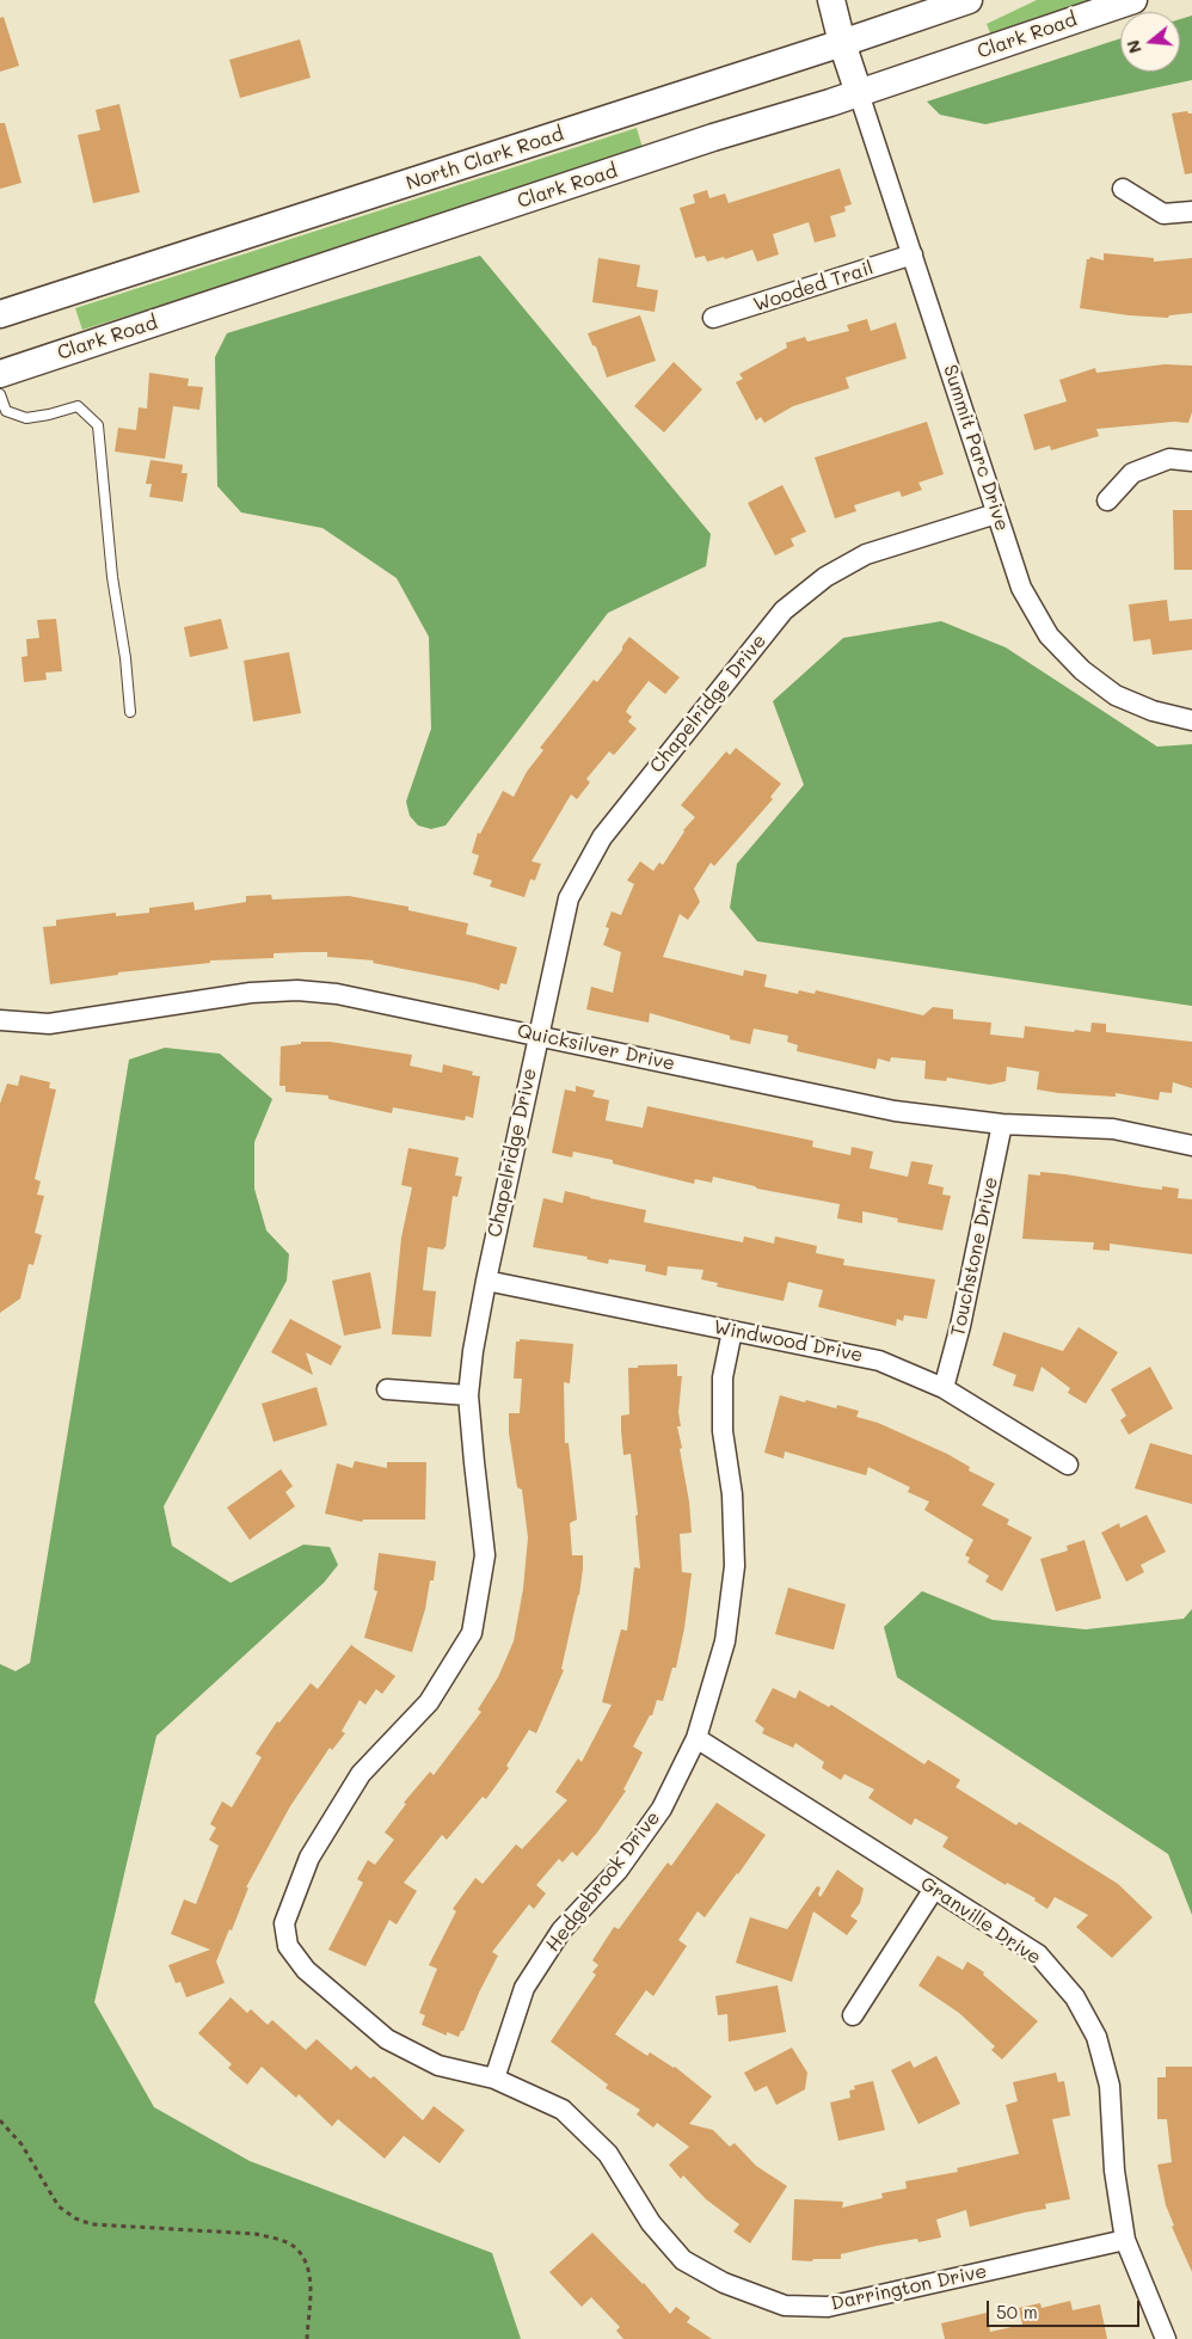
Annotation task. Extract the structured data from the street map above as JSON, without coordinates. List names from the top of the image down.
{
  "streets": {
    "main road": ["Clark Road", "North Clark Road"],
    "street": [
      "Wooded Trail",
      "Summit Parc Drive",
      "Chapelridge Drive",
      "Quicksilver Drive",
      "Touchstone Drive",
      "Windwood Drive",
      "Hedgebrook Drive",
      "Granville Drive",
      "Darrington Drive"
    ]
  },
  "crossings": [
    ["Clark Road", "Summit Parc Drive"],
    ["Wooded Trail", "Summit Parc Drive"],
    ["Summit Parc Drive", "Chapelridge Drive"],
    ["Chapelridge Drive", "Quicksilver Drive"],
    ["Chapelridge Drive", "Windwood Drive"],
    ["Chapelridge Drive", "Darrington Drive"],
    ["Quicksilver Drive", "Touchstone Drive"],
    ["Touchstone Drive", "Windwood Drive"],
    ["Windwood Drive", "Hedgebrook Drive"],
    ["Hedgebrook Drive", "Granville Drive"],
    ["Hedgebrook Drive", "Darrington Drive"],
    ["Granville Drive", "Darrington Drive"]
  ],
  "scale_bar": "50 m",
  "north": "left"
}
